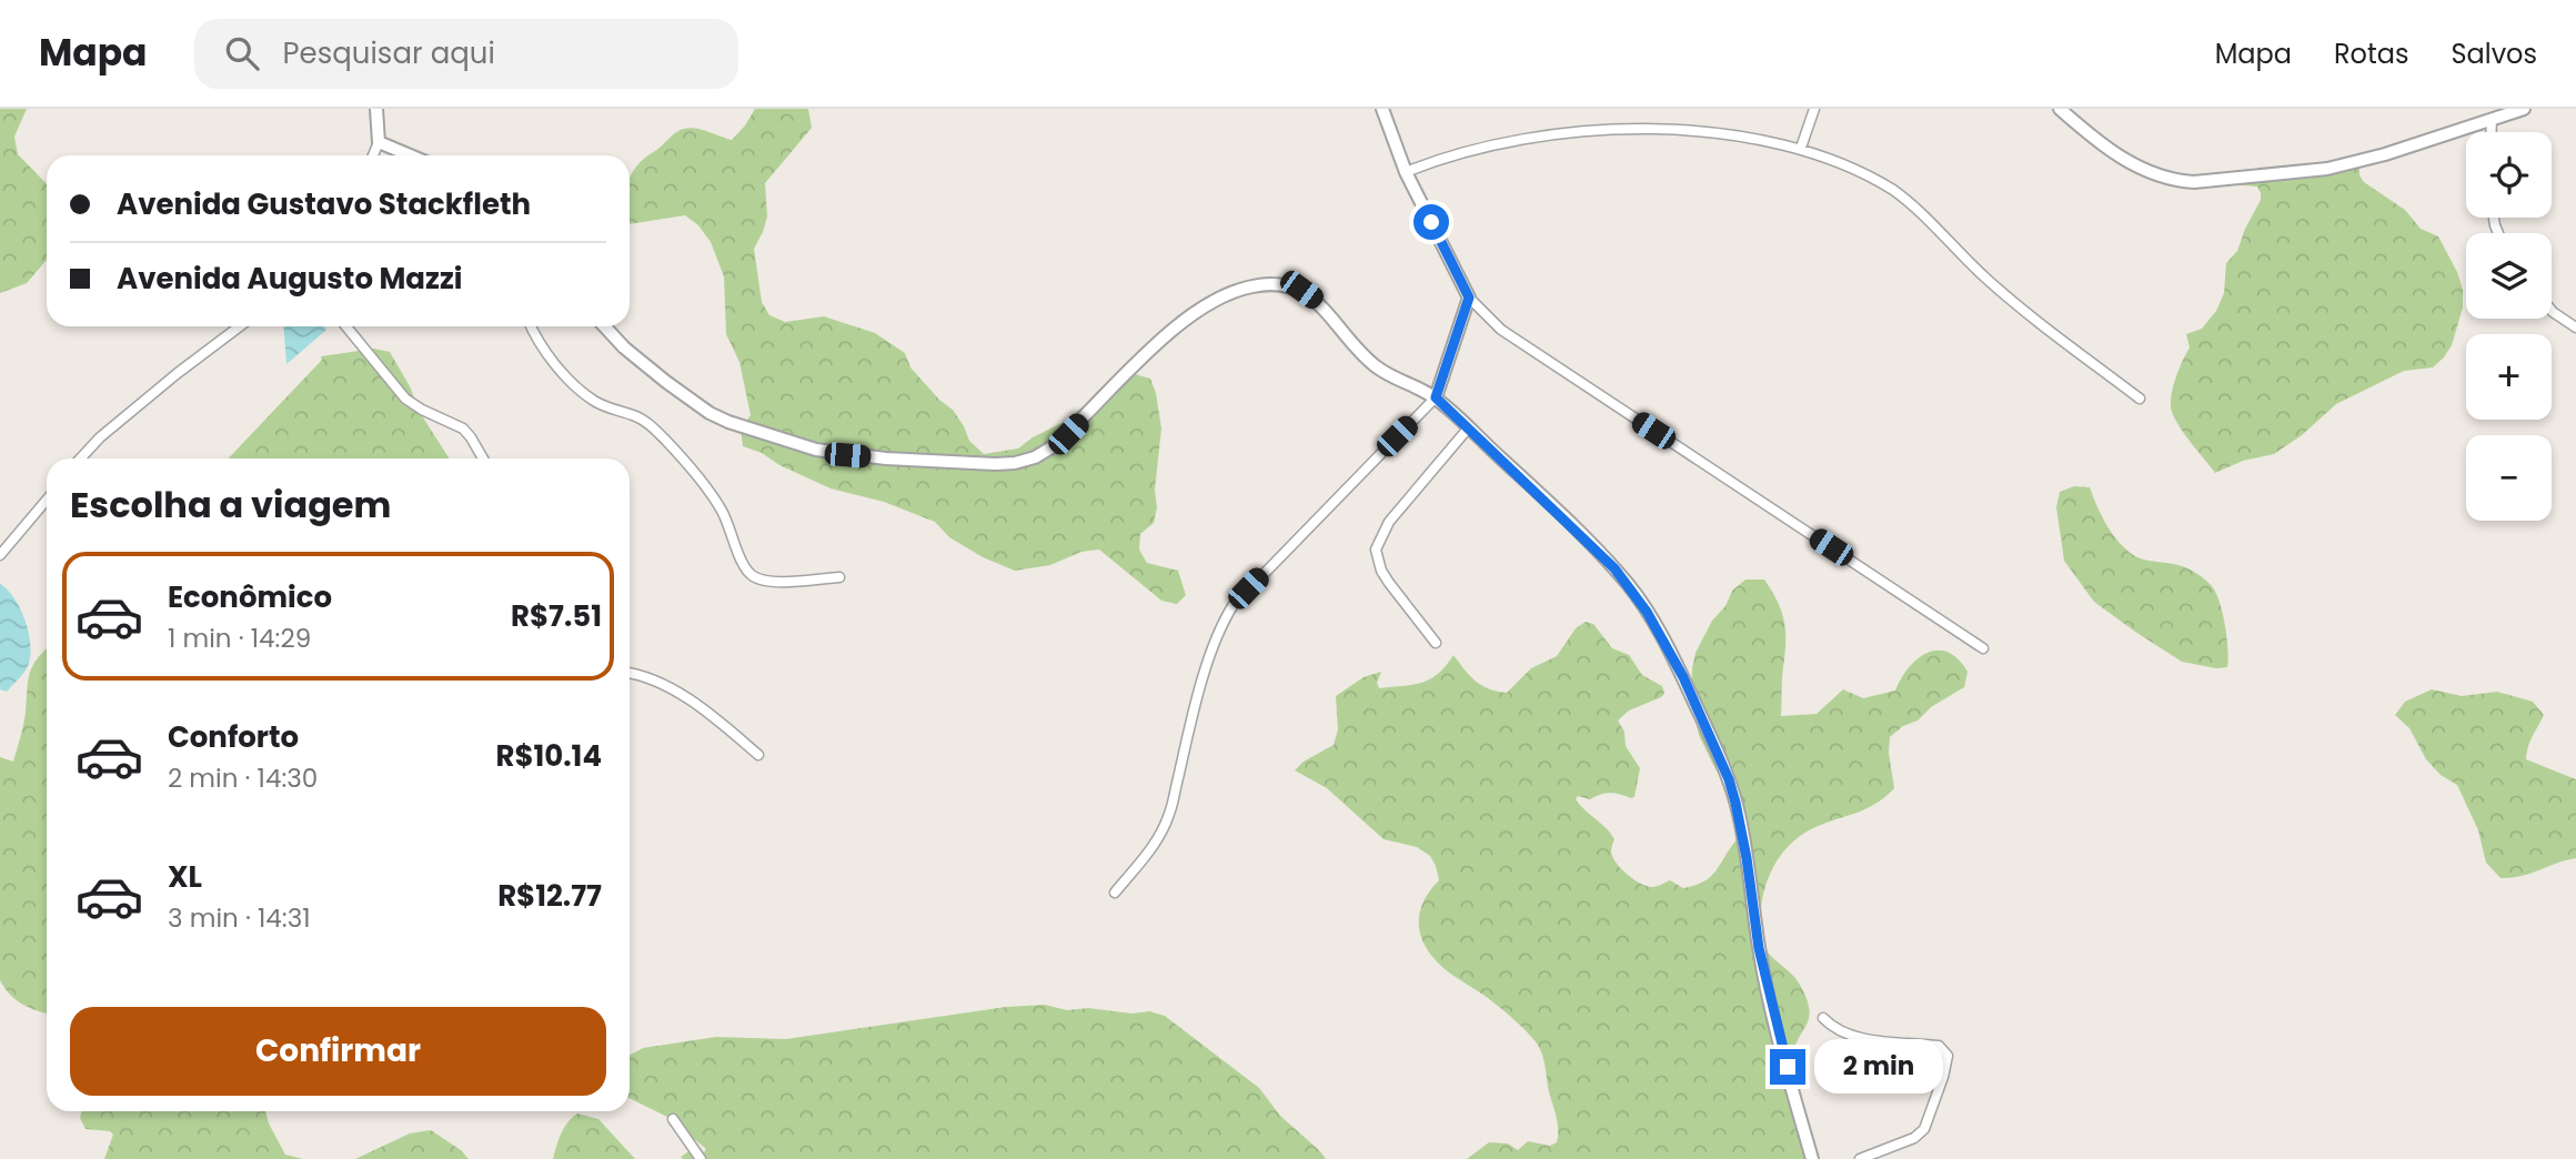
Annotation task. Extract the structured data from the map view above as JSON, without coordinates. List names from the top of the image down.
{
  "page": {
    "header": "Mapa",
    "search": "Pesquisar aqui",
    "nav": ["Mapa", "Rotas", "Salvos"],
    "map_buttons": ["+", "−"],
    "banner": ["Avenida Gustavo Stackfleth", "Avenida Augusto Mazzi"],
    "heading": "Escolha a viagem",
    "list": [
      {
        "name": "Econômico",
        "note": "1 min · 14:29",
        "value": "R$7.51"
      },
      {
        "name": "Conforto",
        "note": "2 min · 14:30",
        "value": "R$10.14"
      },
      {
        "name": "XL",
        "note": "3 min · 14:31",
        "value": "R$12.77"
      }
    ],
    "buttons": "Confirmar",
    "bubble": "2 min"
  }
}
